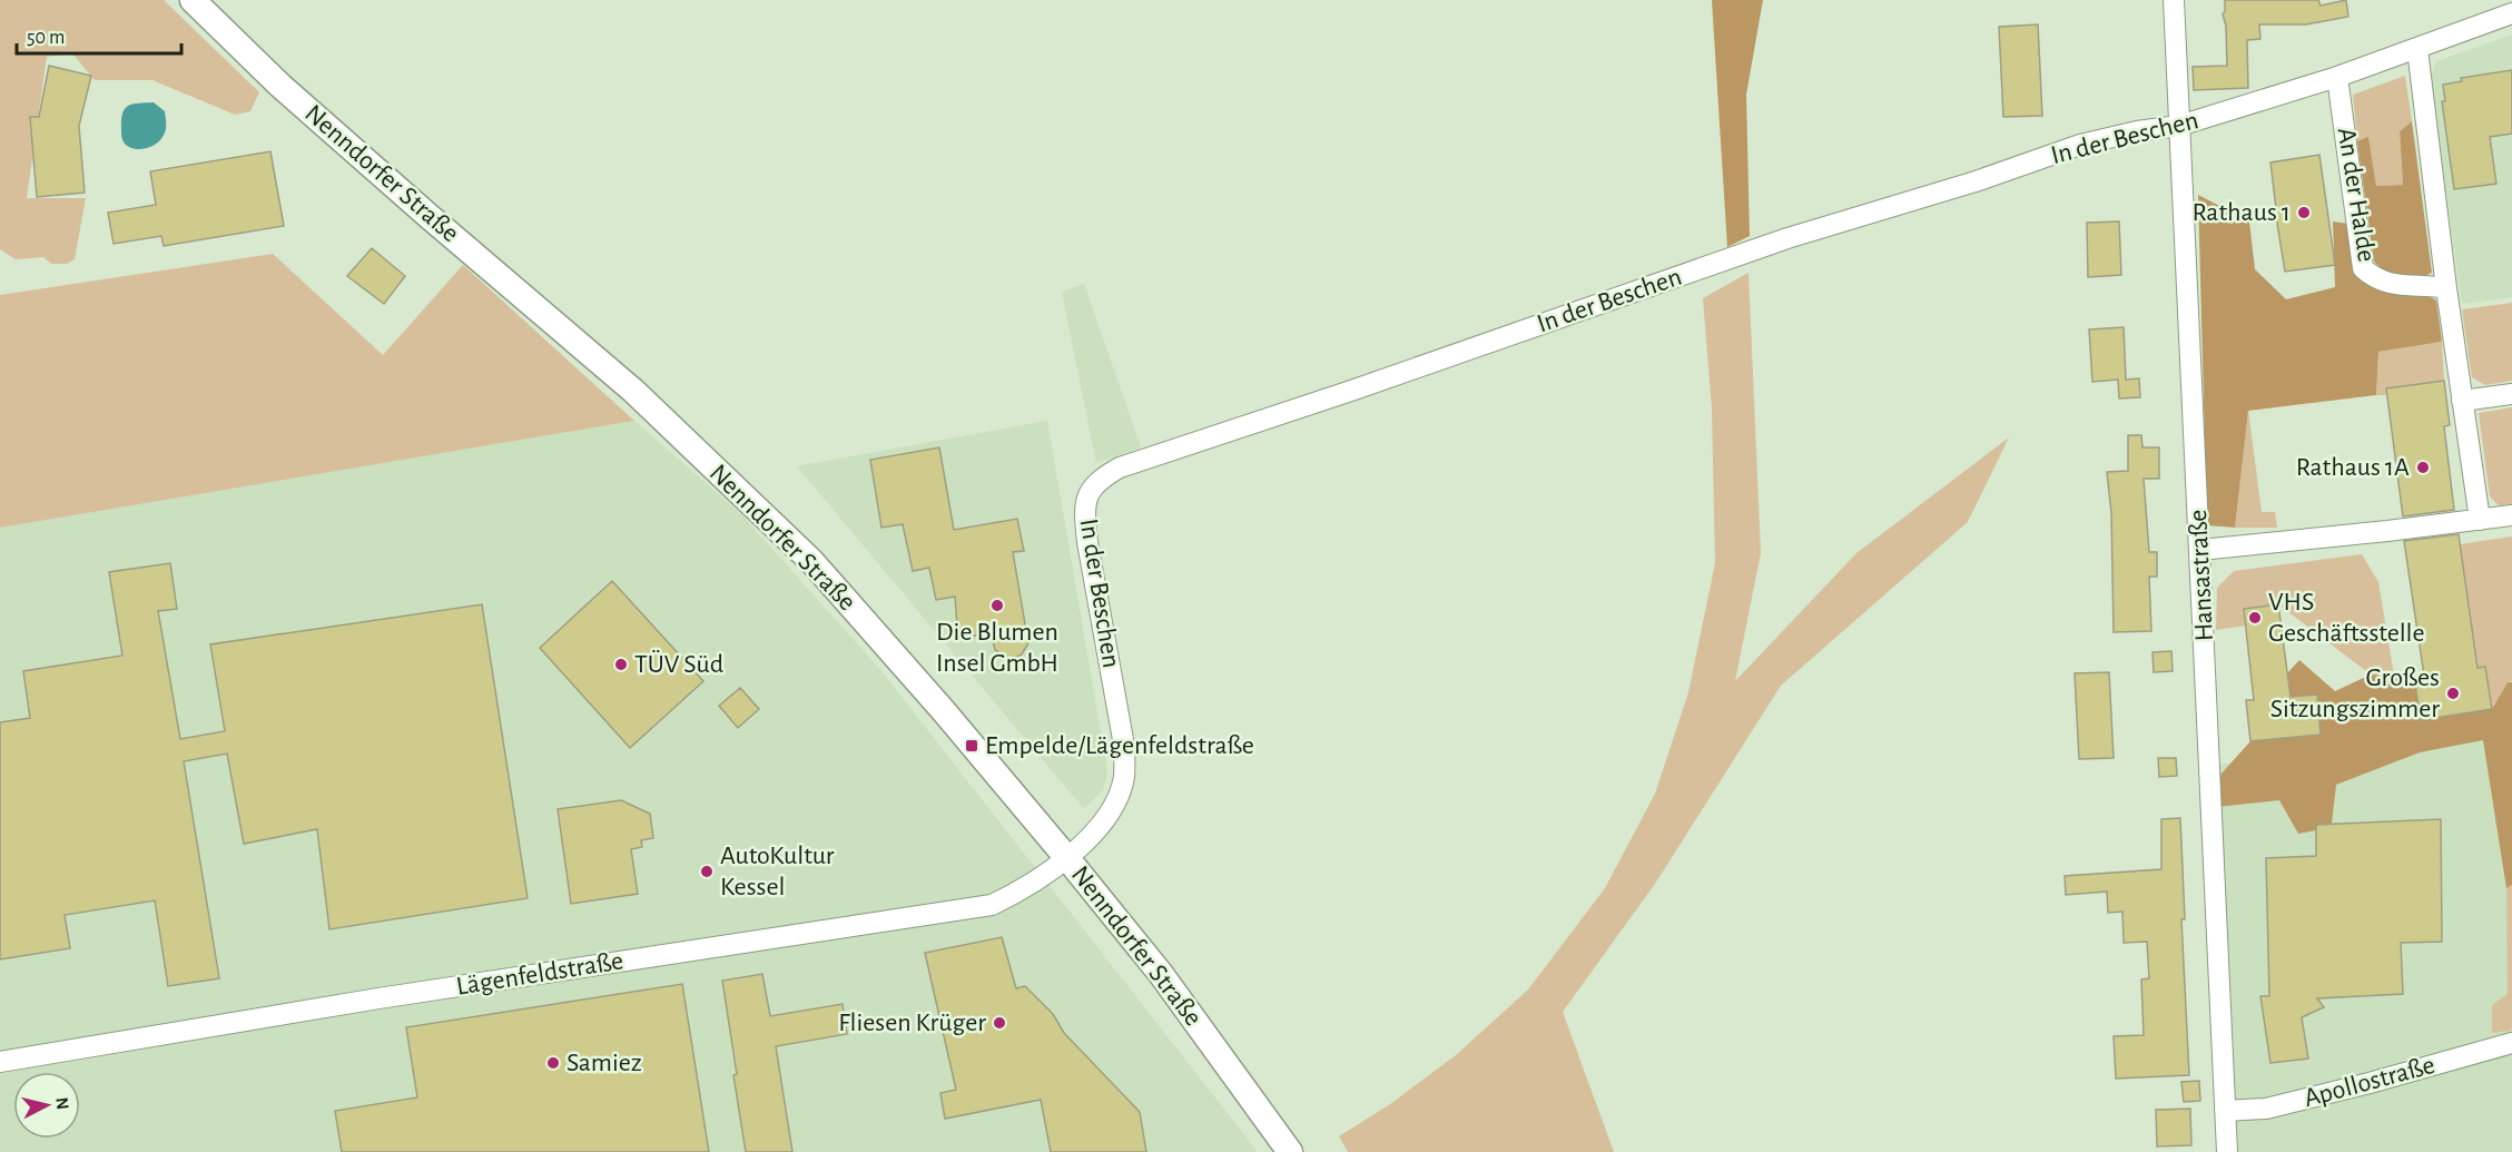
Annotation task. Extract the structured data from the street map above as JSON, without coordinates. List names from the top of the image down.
{
  "streets": {
    "street": [
      "In der Beschen",
      "Nenndorfer Straße",
      "An der Halde",
      "Hansastraße",
      "Lägenfeldstraße",
      "Apollostraße"
    ]
  },
  "crossings": [
    ["In der Beschen", "Nenndorfer Straße"],
    ["In der Beschen", "An der Halde"],
    ["In der Beschen", "Hansastraße"],
    ["In der Beschen", "Lägenfeldstraße"],
    ["Nenndorfer Straße", "Lägenfeldstraße"],
    ["Hansastraße", "Apollostraße"]
  ],
  "places": {
    "other": [
      "Rathaus 1",
      "Rathaus 1A",
      "Die Blumen Insel GmbH",
      "VHS Geschäftsstelle",
      "TÜV Süd",
      "Großes Sitzungszimmer",
      "AutoKultur Kessel",
      "Fliesen Krüger",
      "Samiez"
    ],
    "transit": ["Empelde/Lägenfeldstraße"]
  },
  "scale_bar": "50 m",
  "north": "right"
}
